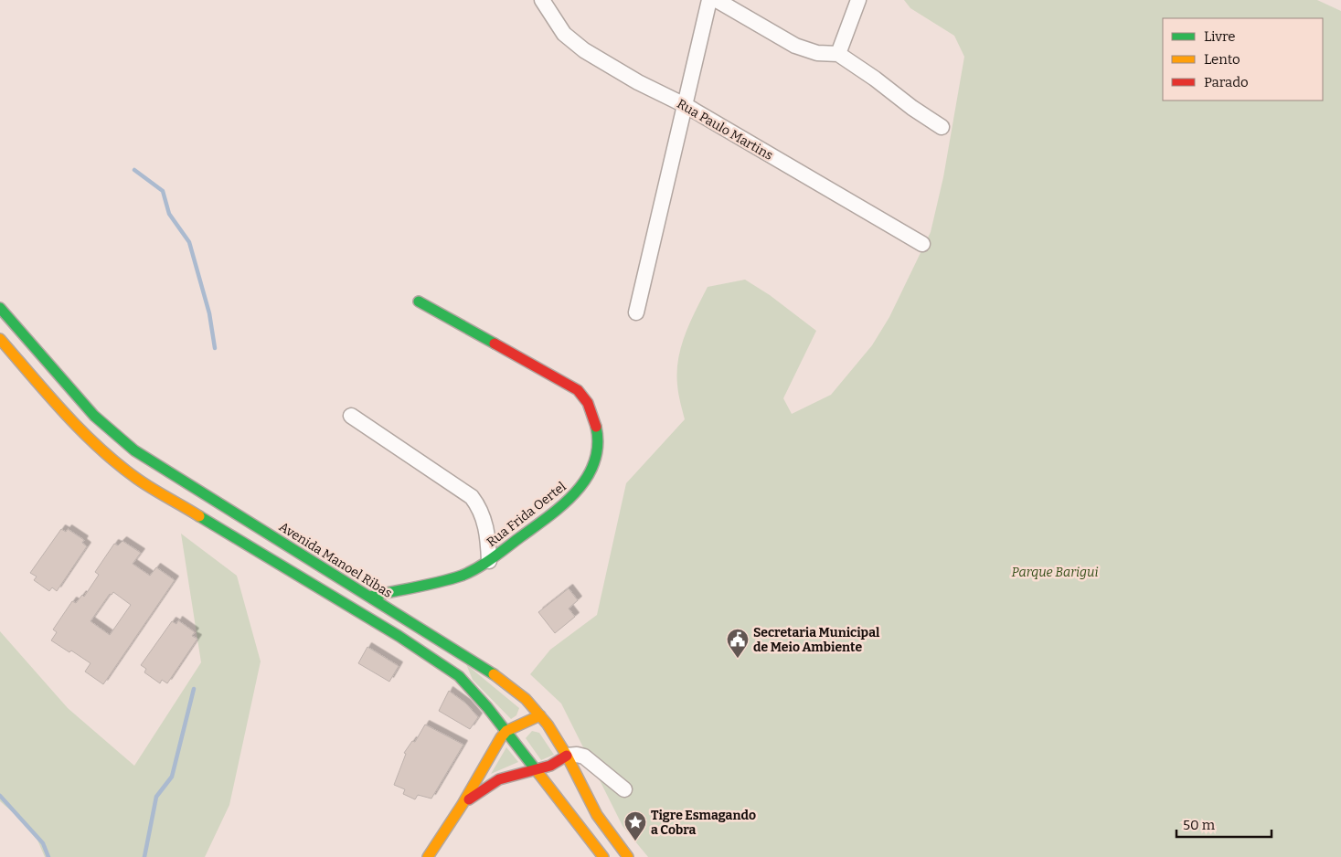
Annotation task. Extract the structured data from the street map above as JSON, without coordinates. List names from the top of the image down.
{
  "streets": {
    "main road": ["Rua Frida Oertel", "Avenida Manoel Ribas"],
    "street": ["Rua Paulo Martins"]
  },
  "crossings": [
    ["Rua Frida Oertel", "Avenida Manoel Ribas"]
  ],
  "parks": ["Parque Barigui"],
  "places": {
    "public building": ["Secretaria Municipal de Meio Ambiente"],
    "place": ["Tigre Esmagando a Cobra"]
  },
  "legend": ["Livre", "Lento", "Parado"],
  "scale_bar": "50 m"
}
